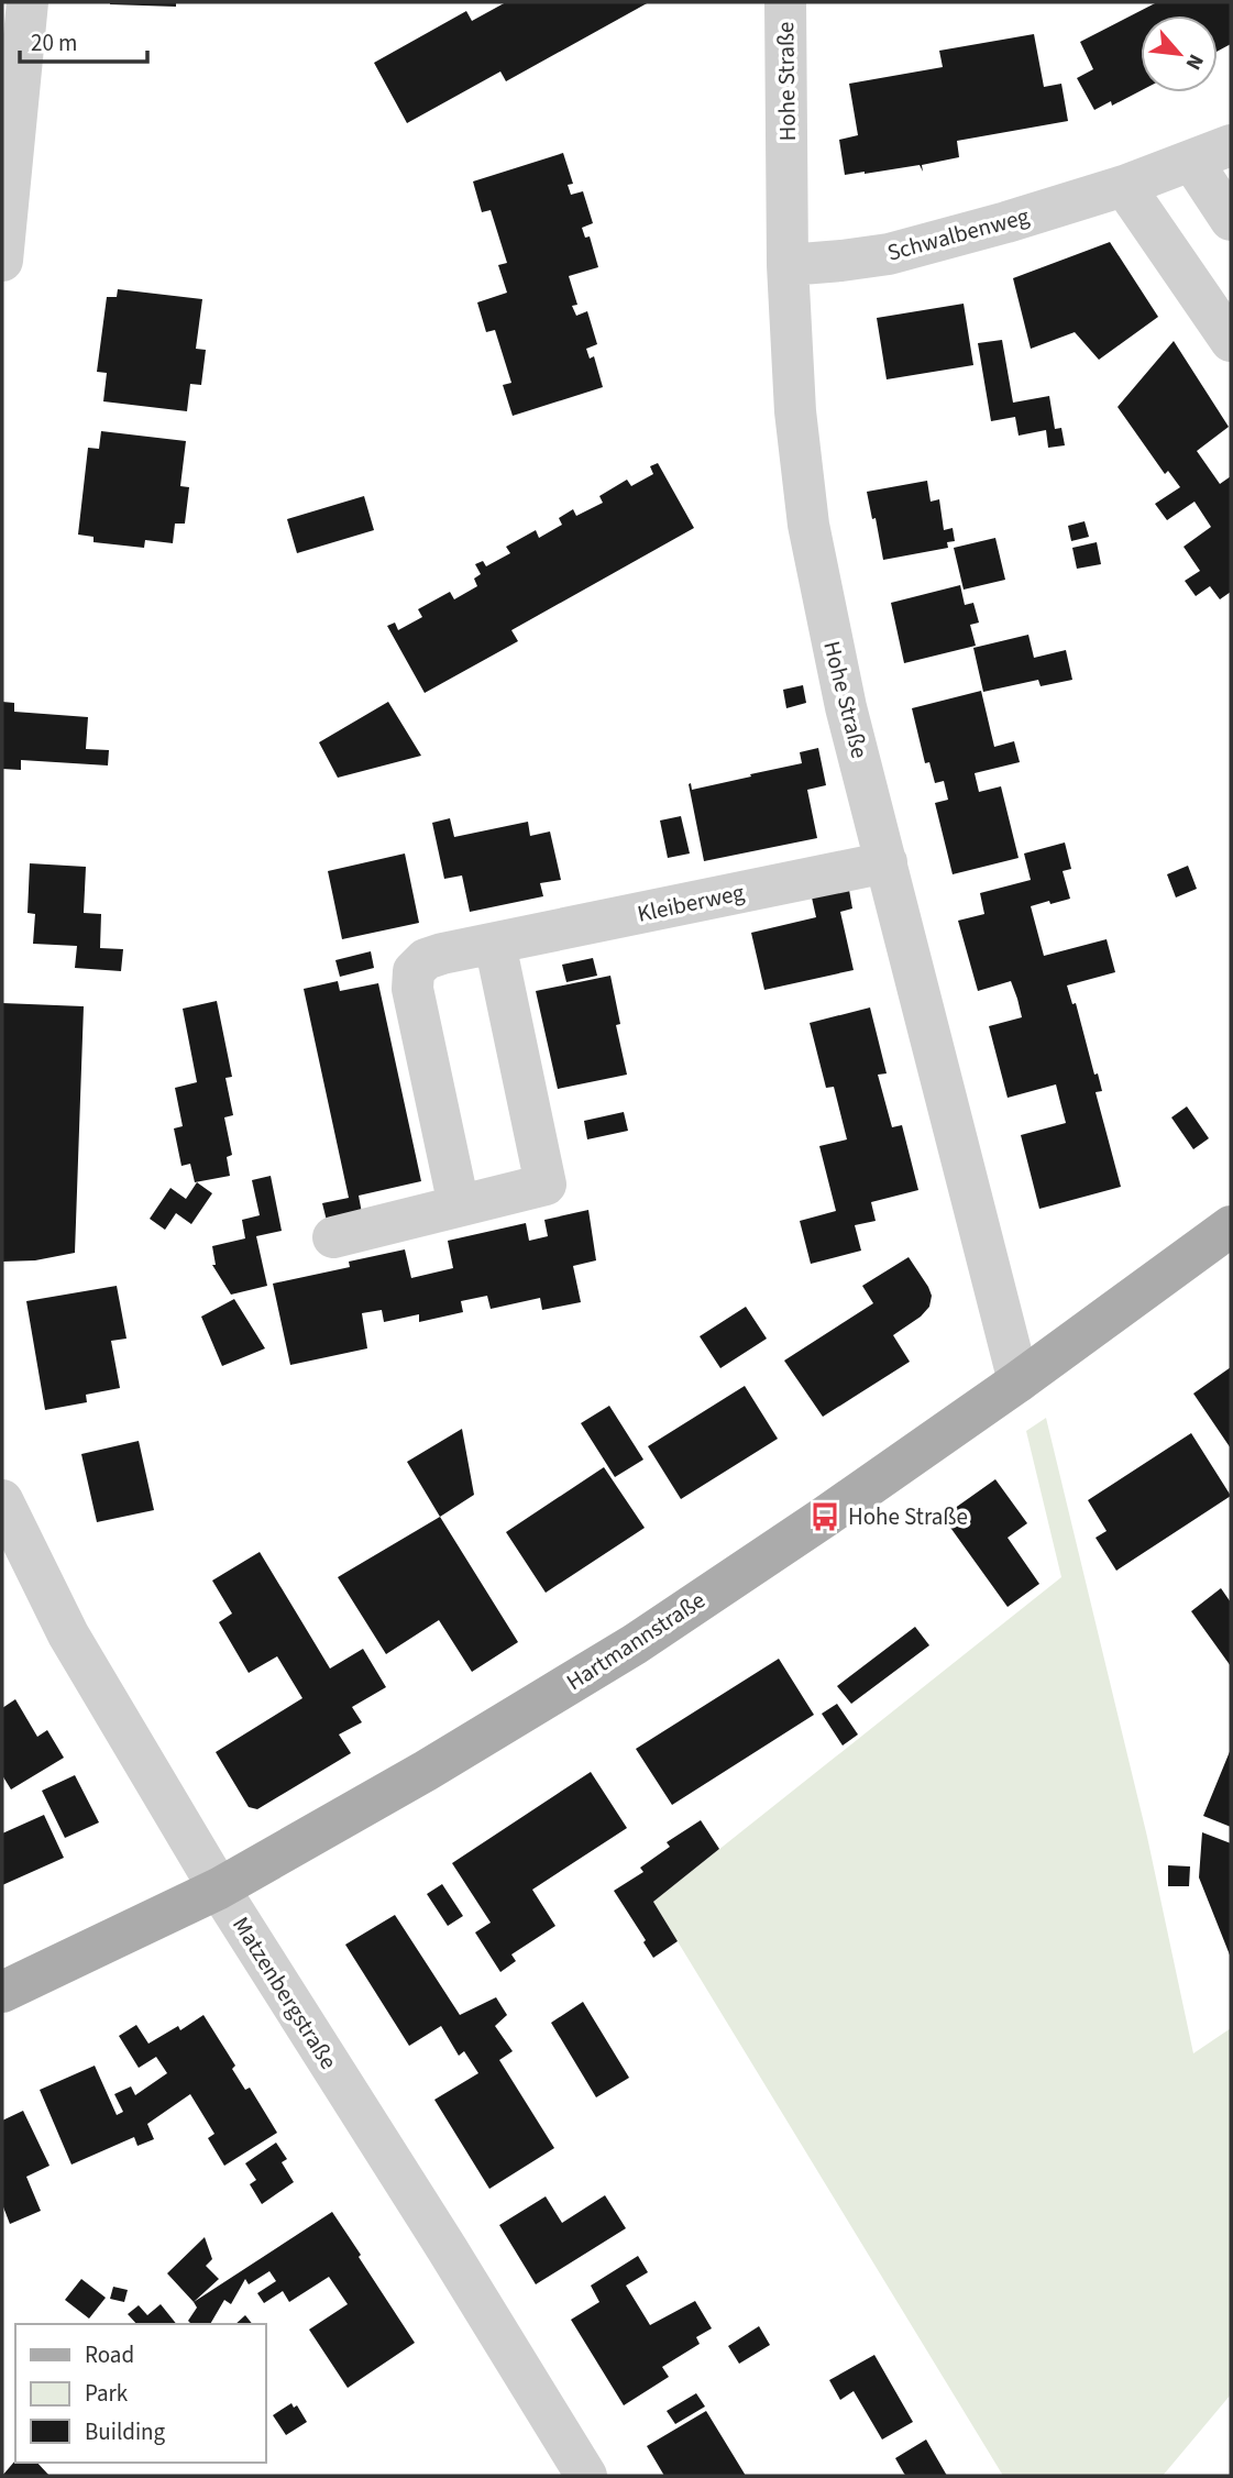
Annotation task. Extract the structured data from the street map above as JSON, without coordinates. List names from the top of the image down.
{
  "streets": {
    "main road": ["Hartmannstraße"],
    "street": [
      "Hohe Straße",
      "Schwalbenweg",
      "Kleiberweg",
      "Matzenbergstraße"
    ]
  },
  "crossings": [
    ["Hohe Straße", "Schwalbenweg"],
    ["Hohe Straße", "Kleiberweg"],
    ["Hohe Straße", "Hartmannstraße"],
    ["Hartmannstraße", "Matzenbergstraße"]
  ],
  "places": {
    "bus stop": ["Hohe Straße"]
  },
  "legend": ["Road", "Park", "Building"],
  "scale_bar": "20 m",
  "north": "bottom right"
}
